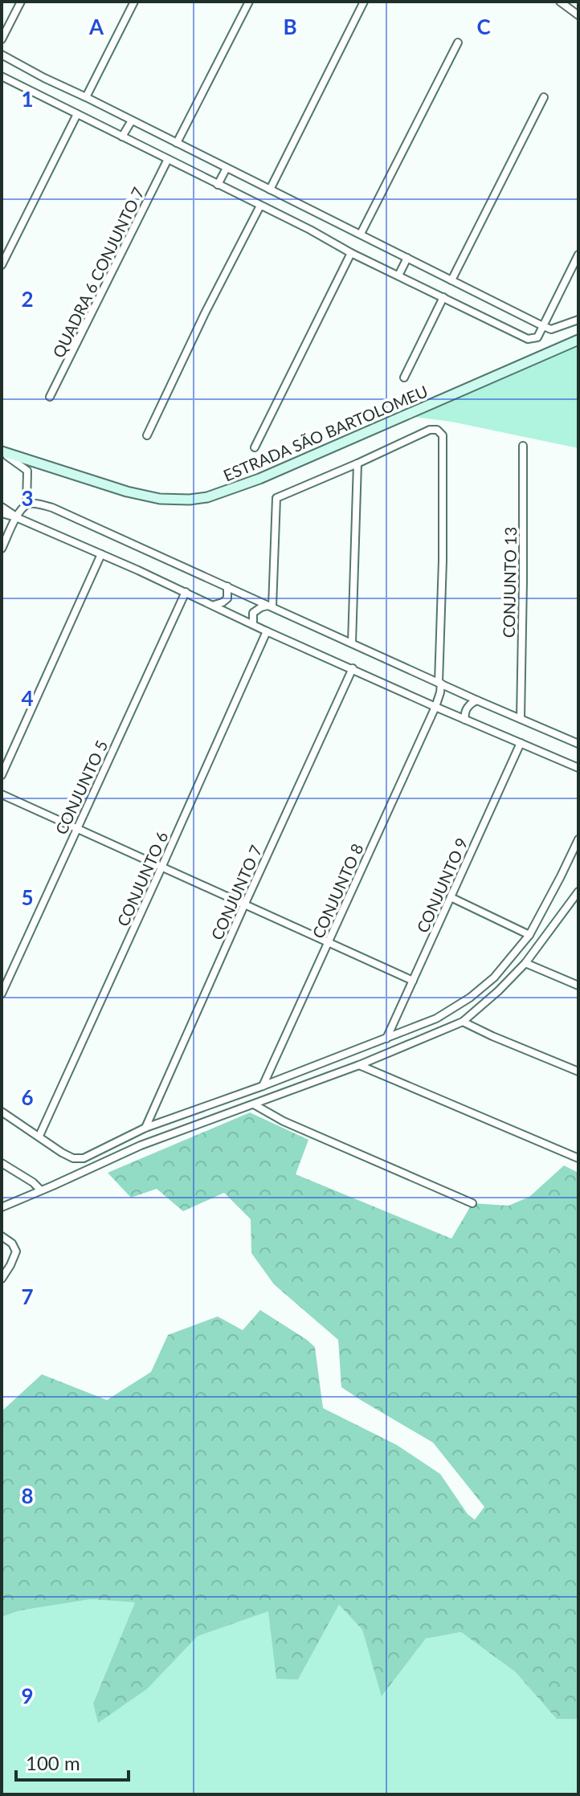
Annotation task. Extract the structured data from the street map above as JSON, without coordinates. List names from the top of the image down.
{
  "streets": {
    "street": [
      "QUADRA 6 CONJUNTO 7",
      "ESTRADA SÃO BARTOLOMEU",
      "CONJUNTO 13",
      "CONJUNTO 5",
      "CONJUNTO 6",
      "CONJUNTO 9",
      "CONJUNTO 8",
      "CONJUNTO 7"
    ]
  },
  "scale_bar": "100 m",
  "grid": {
    "columns": ["A", "B", "C"],
    "rows": [
      "1",
      "2",
      "3",
      "4",
      "5",
      "6",
      "7",
      "8",
      "9"
    ]
  }
}
